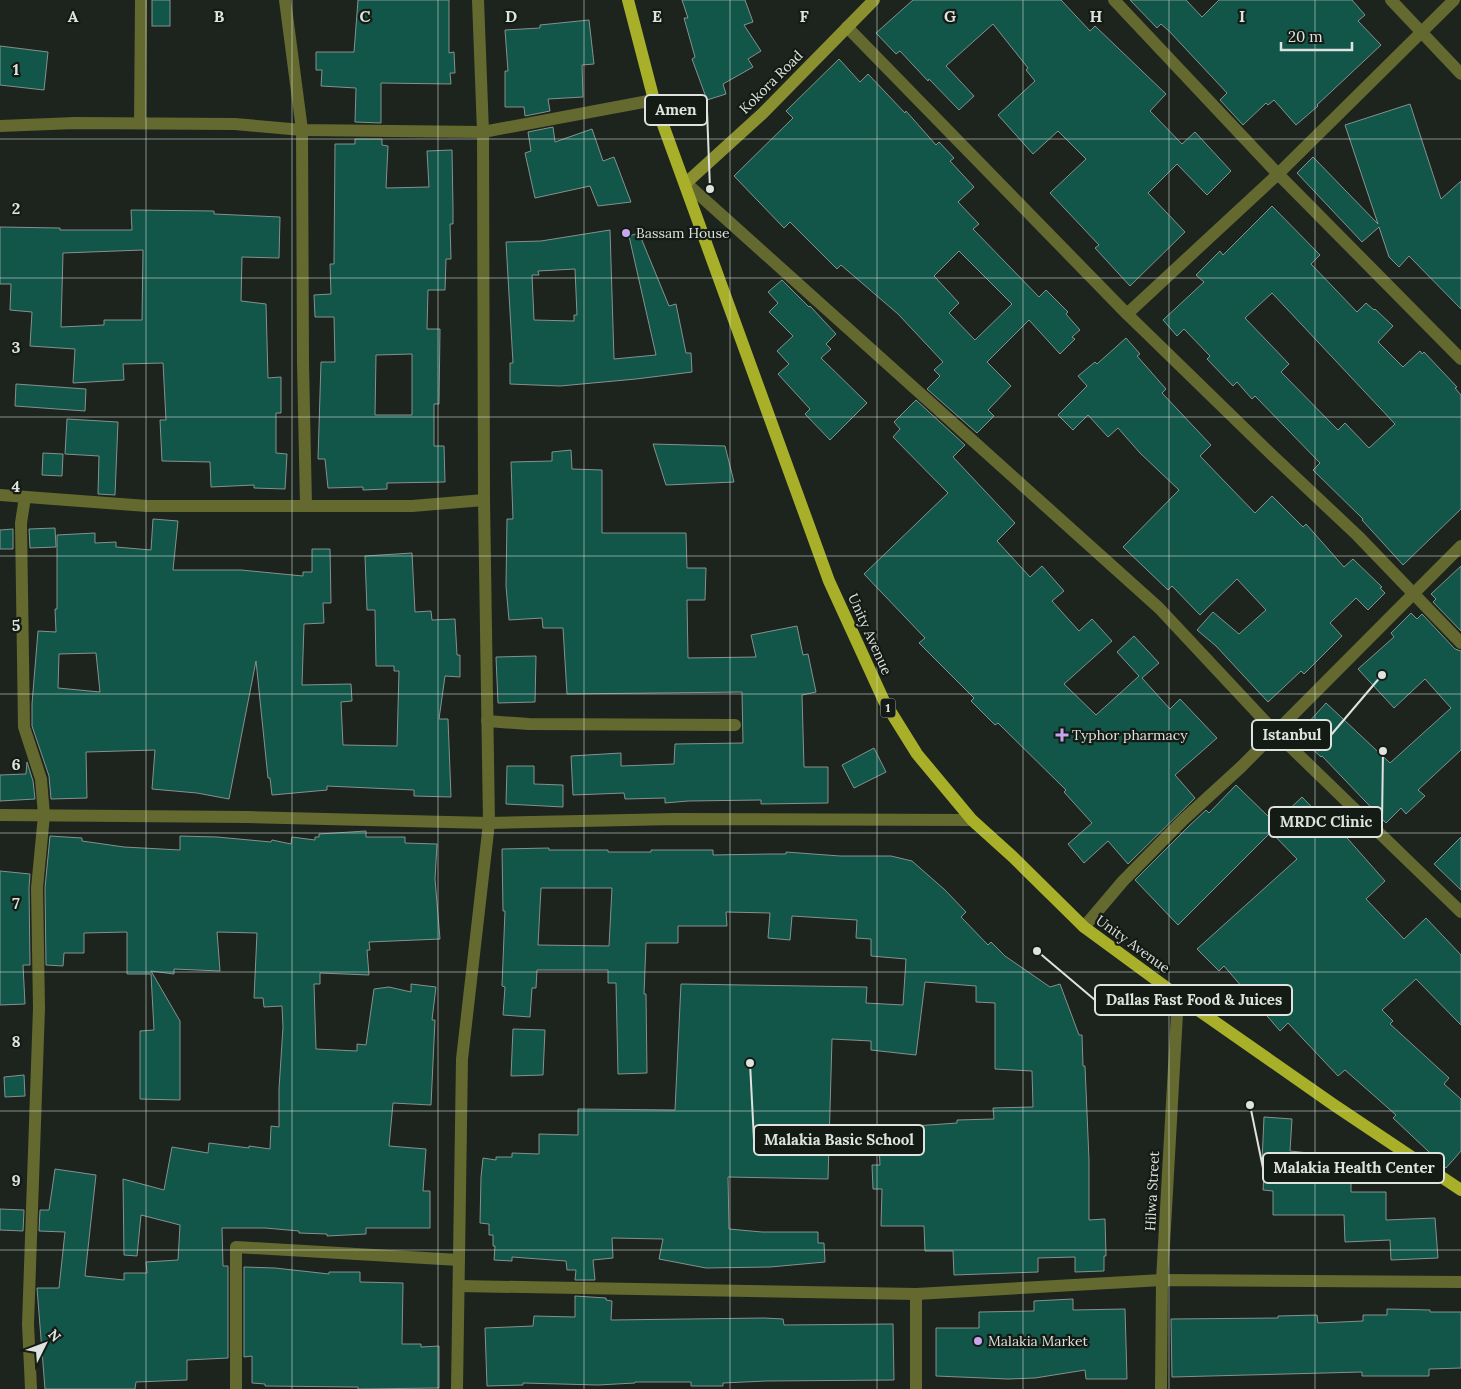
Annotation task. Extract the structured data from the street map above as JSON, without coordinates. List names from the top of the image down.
{
  "streets": {
    "main road": ["Unity Avenue", "1"],
    "street": ["Kokora Road", "Hilwa Street"]
  },
  "crossings": [
    ["Kokora Road", "Unity Avenue"],
    ["Unity Avenue", "Hilwa Street"]
  ],
  "places": {
    "other": [
      "Amen",
      "Bassam House",
      "Istanbul",
      "MRDC Clinic",
      "Dallas Fast Food & Juices",
      "Malakia Basic School",
      "Malakia Health Center",
      "Malakia Market"
    ],
    "health": ["Typhor pharmacy"]
  },
  "scale_bar": "20 m",
  "north": "top right",
  "grid": {
    "columns": [
      "A",
      "B",
      "C",
      "D",
      "E",
      "F",
      "G",
      "H",
      "I"
    ],
    "rows": [
      "1",
      "2",
      "3",
      "4",
      "5",
      "6",
      "7",
      "8",
      "9"
    ]
  }
}
